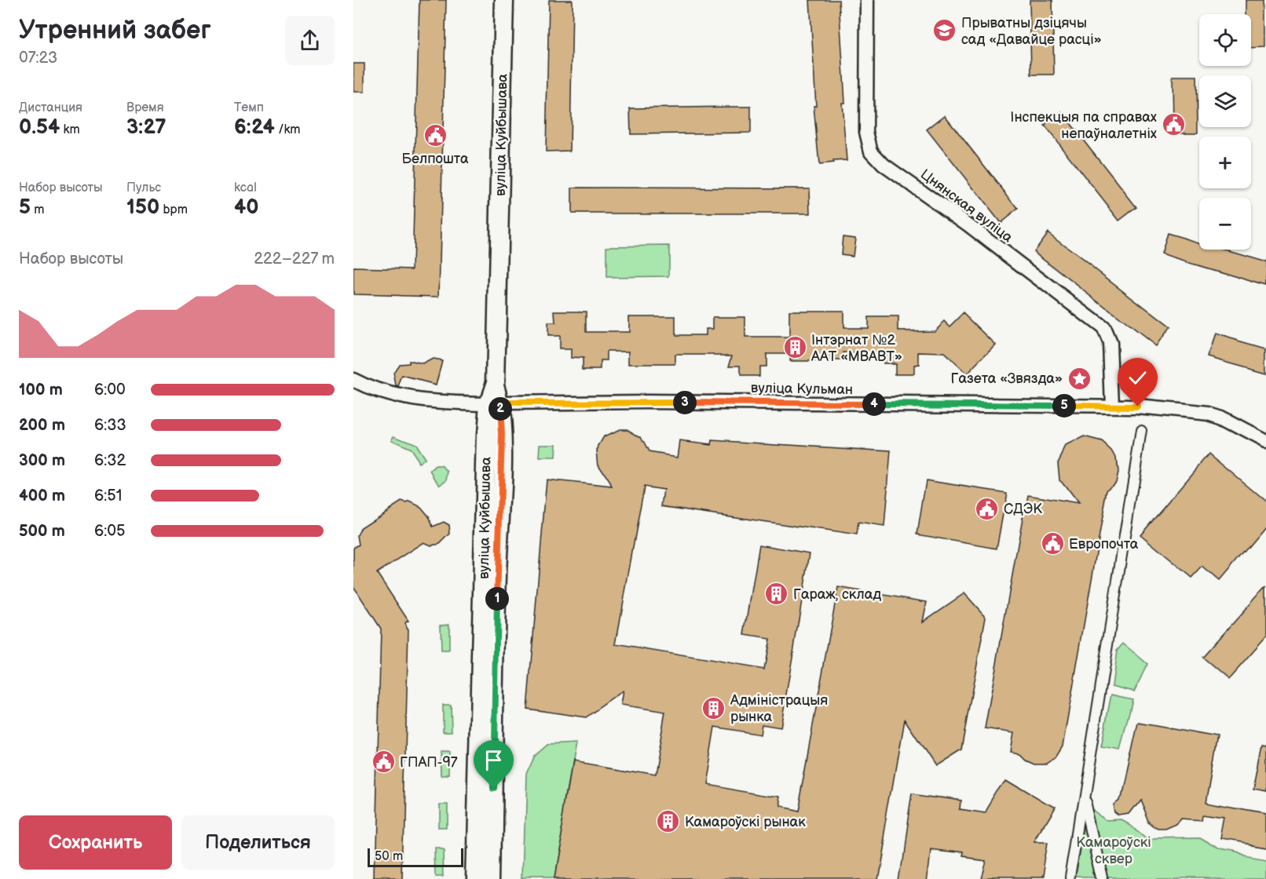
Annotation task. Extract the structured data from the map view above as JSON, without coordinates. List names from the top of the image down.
{
  "streets": {
    "main road": ["вуліца Куйбышава"],
    "street": ["Цнянская вуліца", "вуліца Кульман"]
  },
  "crossings": [
    ["вуліца Куйбышава", "вуліца Кульман"],
    ["Цнянская вуліца", "вуліца Кульман"]
  ],
  "parks": ["Камароўскі сквер"],
  "places": {
    "school or university": ["Прыватны дзіцячы сад «Давайце расці»"],
    "public building": [
      "Інспекцыя па справах непаўналетніх",
      "Белпошта",
      "СДЭК",
      "Европочта",
      "ГПАП-97"
    ],
    "building": [
      "Інтэрнат №2 ААТ «МВАВТ»",
      "Гараж, склад",
      "Адміністрацыя рынка",
      "Камароўскі рынак"
    ],
    "place": ["Газета «Звязда»"]
  },
  "scale_bar": "50 m",
  "page": {
    "heading": ["Утренний забег", "07:23"],
    "map_buttons": ["+", "−"],
    "stats": [
      ["Дистанция", "0.54 km"],
      ["Время", "3:27"],
      ["Темп", "6:24 /km"],
      ["Набор высоты", "5 m"],
      ["Пульс", "150 bpm"],
      ["kcal", "40"]
    ],
    "chart": ["Набор высоты", "222–227 m"],
    "list": [
      {
        "name": "100 m",
        "note": "6:00"
      },
      {
        "name": "200 m",
        "note": "6:33"
      },
      {
        "name": "300 m",
        "note": "6:32"
      },
      {
        "name": "400 m",
        "note": "6:51"
      },
      {
        "name": "500 m",
        "note": "6:05"
      }
    ],
    "pins": [
      "3",
      "4",
      "5",
      "2",
      "1"
    ],
    "buttons": ["Сохранить", "Поделиться"],
    "scale": "50 m"
  }
}
